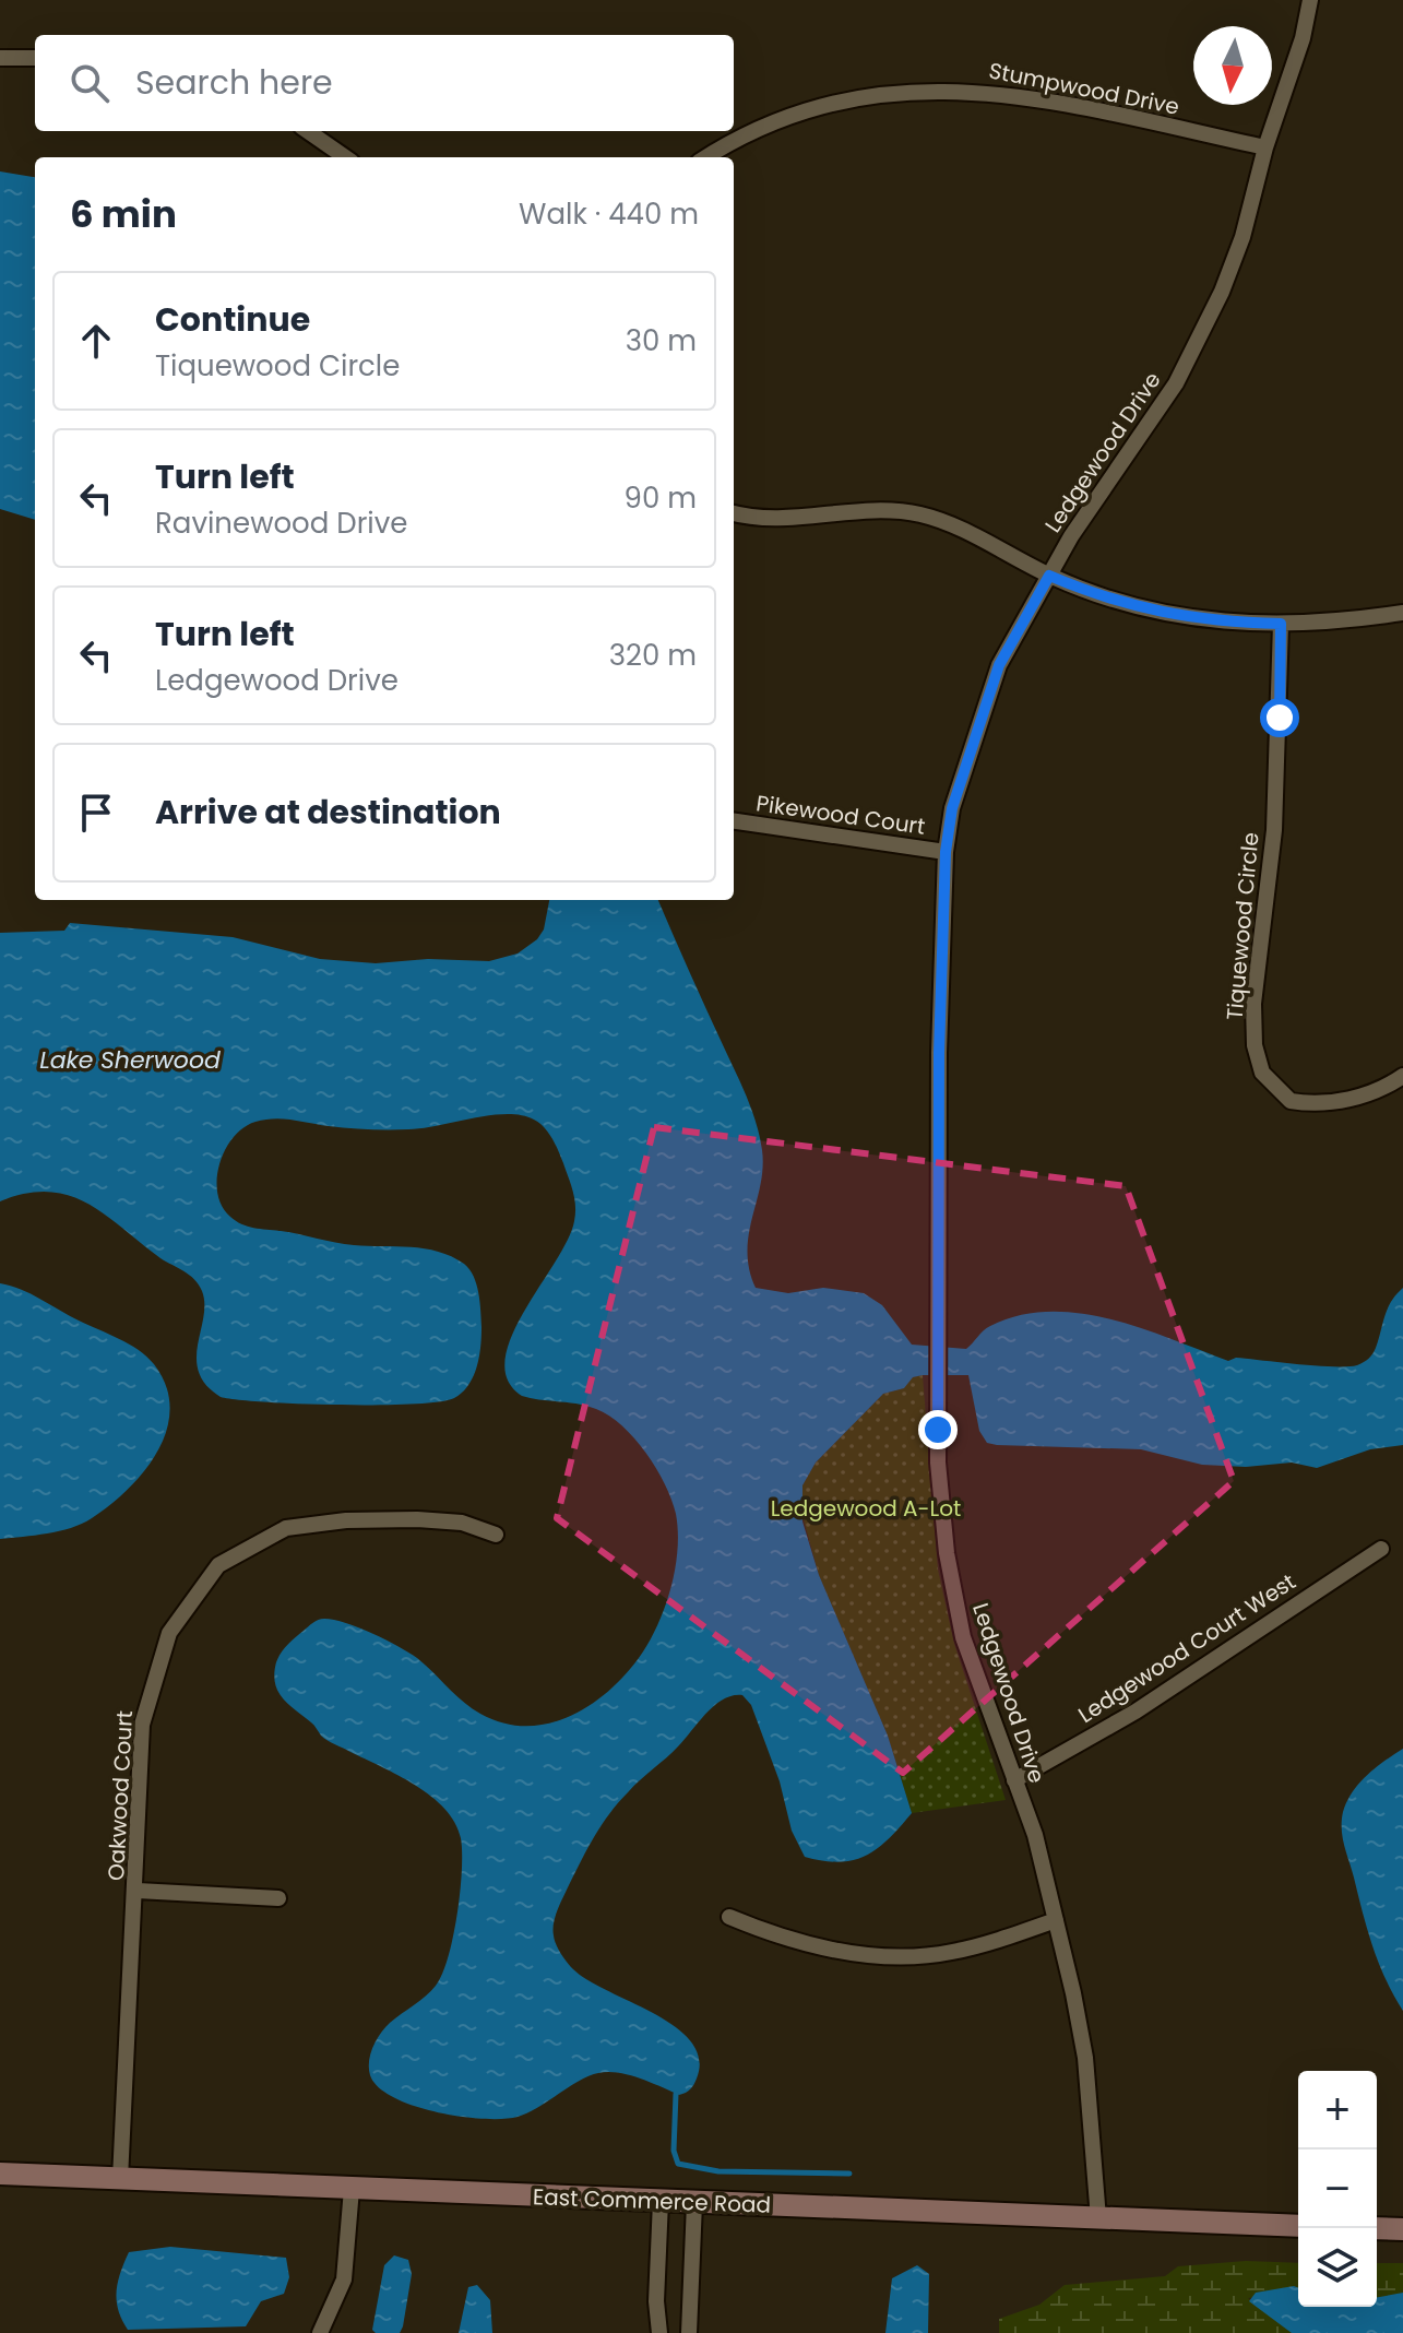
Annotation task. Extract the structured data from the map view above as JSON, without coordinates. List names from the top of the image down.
{
  "streets": {
    "main road": ["East Commerce Road"],
    "street": [
      "Stumpwood Drive",
      "Ledgewood Drive",
      "Pikewood Court",
      "Tiquewood Circle",
      "Ledgewood Court West",
      "Oakwood Court"
    ]
  },
  "crossings": [
    ["Stumpwood Drive", "Ledgewood Drive"],
    ["Ledgewood Drive", "Pikewood Court"],
    ["Ledgewood Drive", "Ledgewood Court West"],
    ["Ledgewood Drive", "East Commerce Road"],
    ["Oakwood Court", "East Commerce Road"]
  ],
  "water": ["Lake Sherwood"],
  "parks": ["Ledgewood A-Lot"],
  "north": "bottom",
  "page": {
    "search": "Search here",
    "heading": ["6 min", "Walk · 440 m"],
    "list": [
      ["Continue", "Tiquewood Circle", "30 m"],
      ["Turn left", "Ravinewood Drive", "90 m"],
      ["Turn left", "Ledgewood Drive", "320 m"],
      "Arrive at destination"
    ],
    "map_buttons": ["+", "−"]
  }
}
